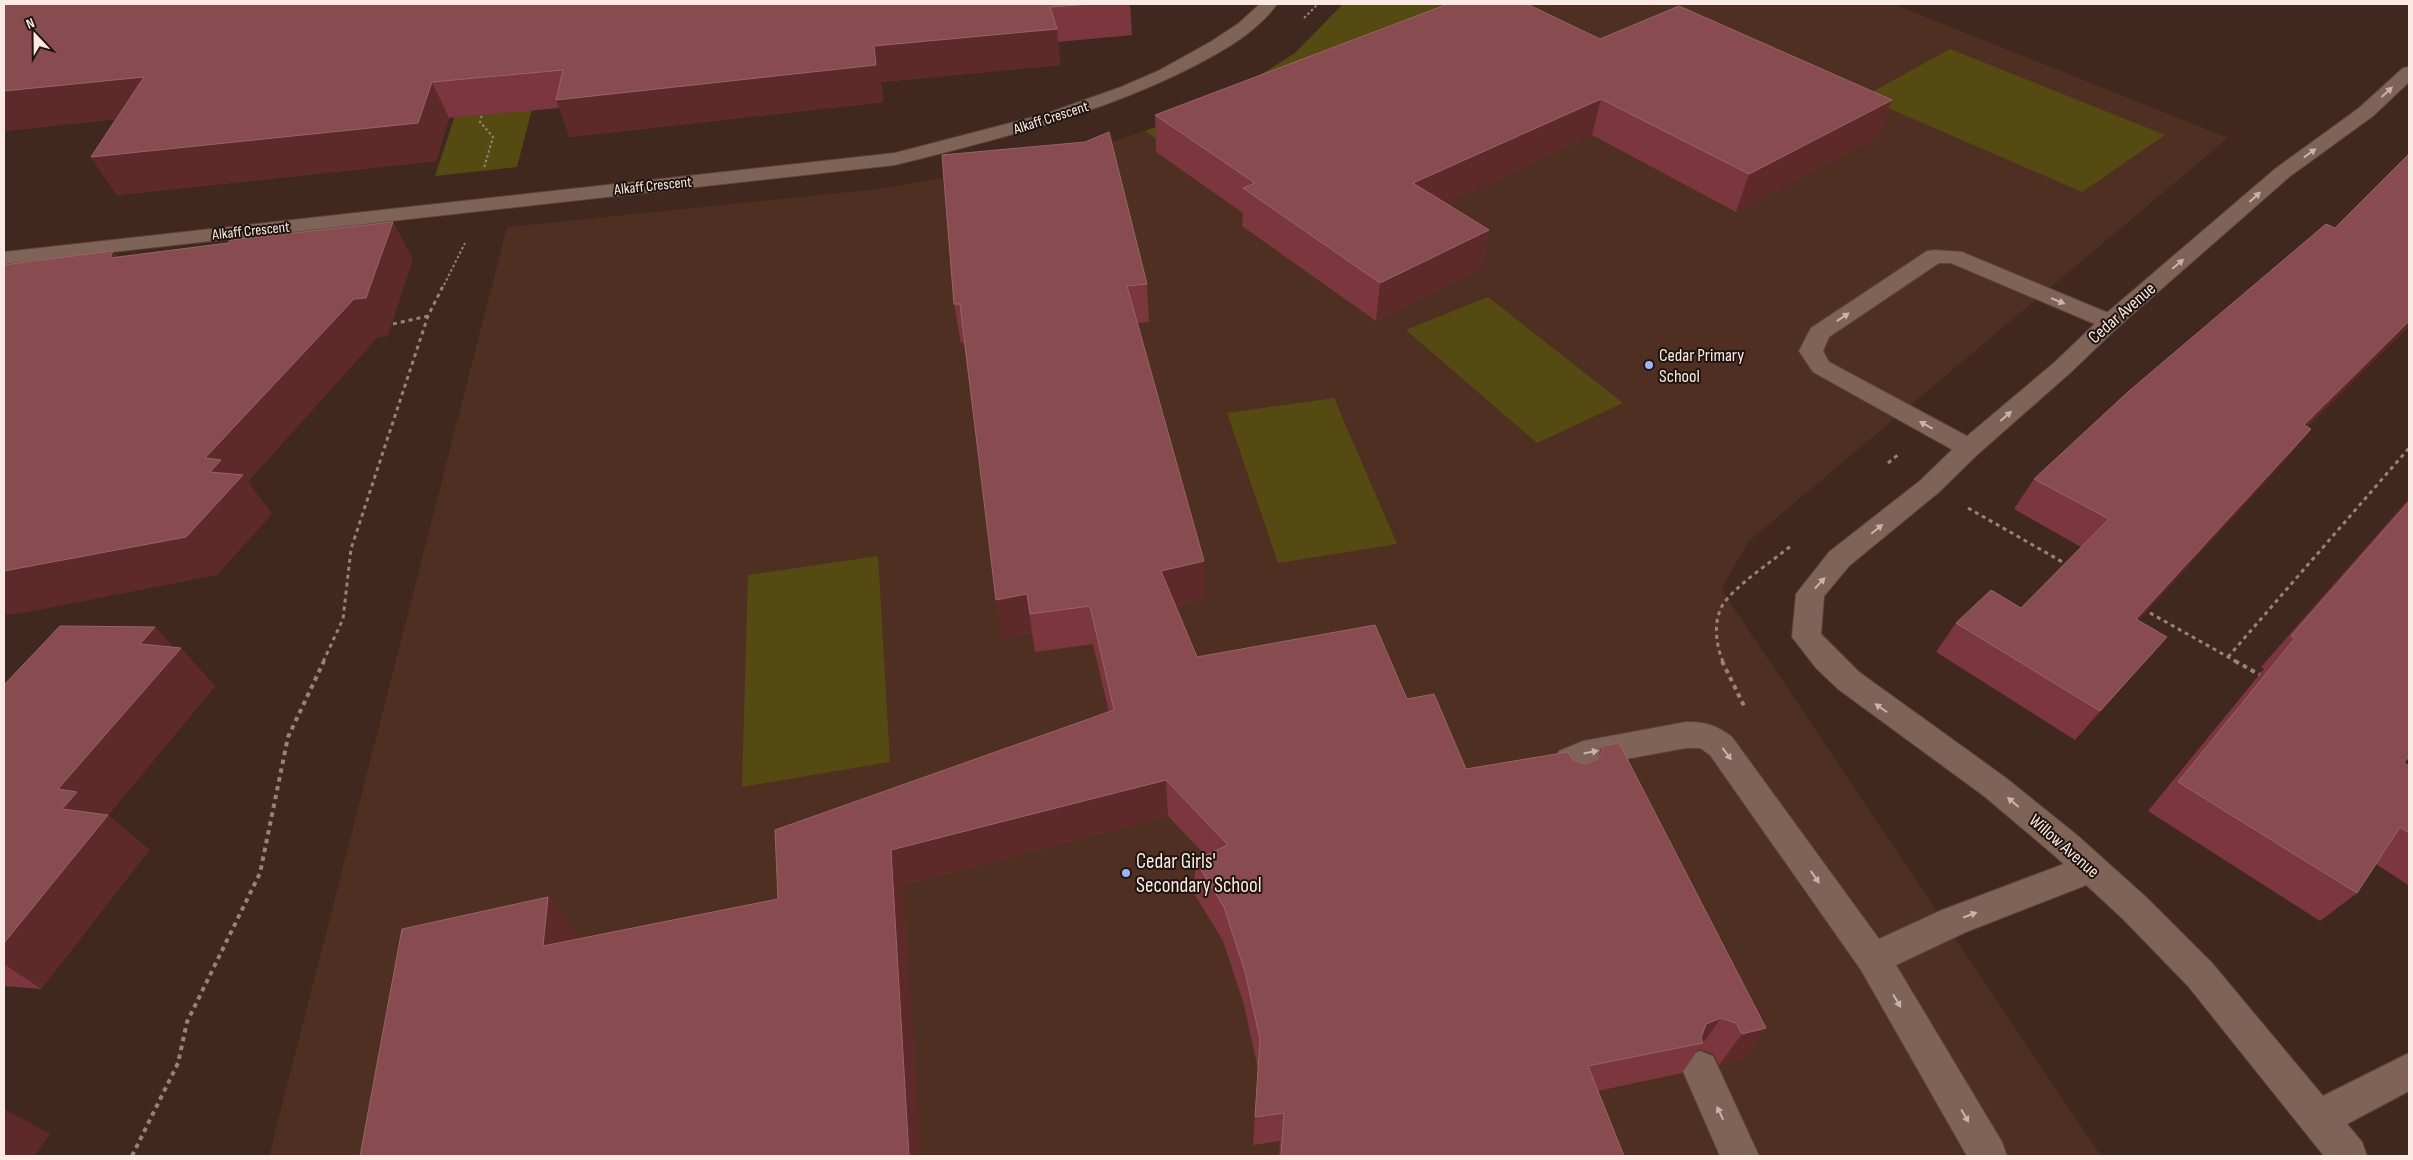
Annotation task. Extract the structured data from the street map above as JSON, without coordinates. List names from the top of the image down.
{
  "streets": {
    "street": ["Alkaff Crescent", "Cedar Avenue", "Willow Avenue"]
  },
  "crossings": [
    ["Cedar Avenue", "Willow Avenue"]
  ],
  "one_way": ["Cedar Avenue", "Willow Avenue"],
  "places": ["Cedar Primary School", "Cedar Girls' Secondary School"],
  "north": "top"
}
